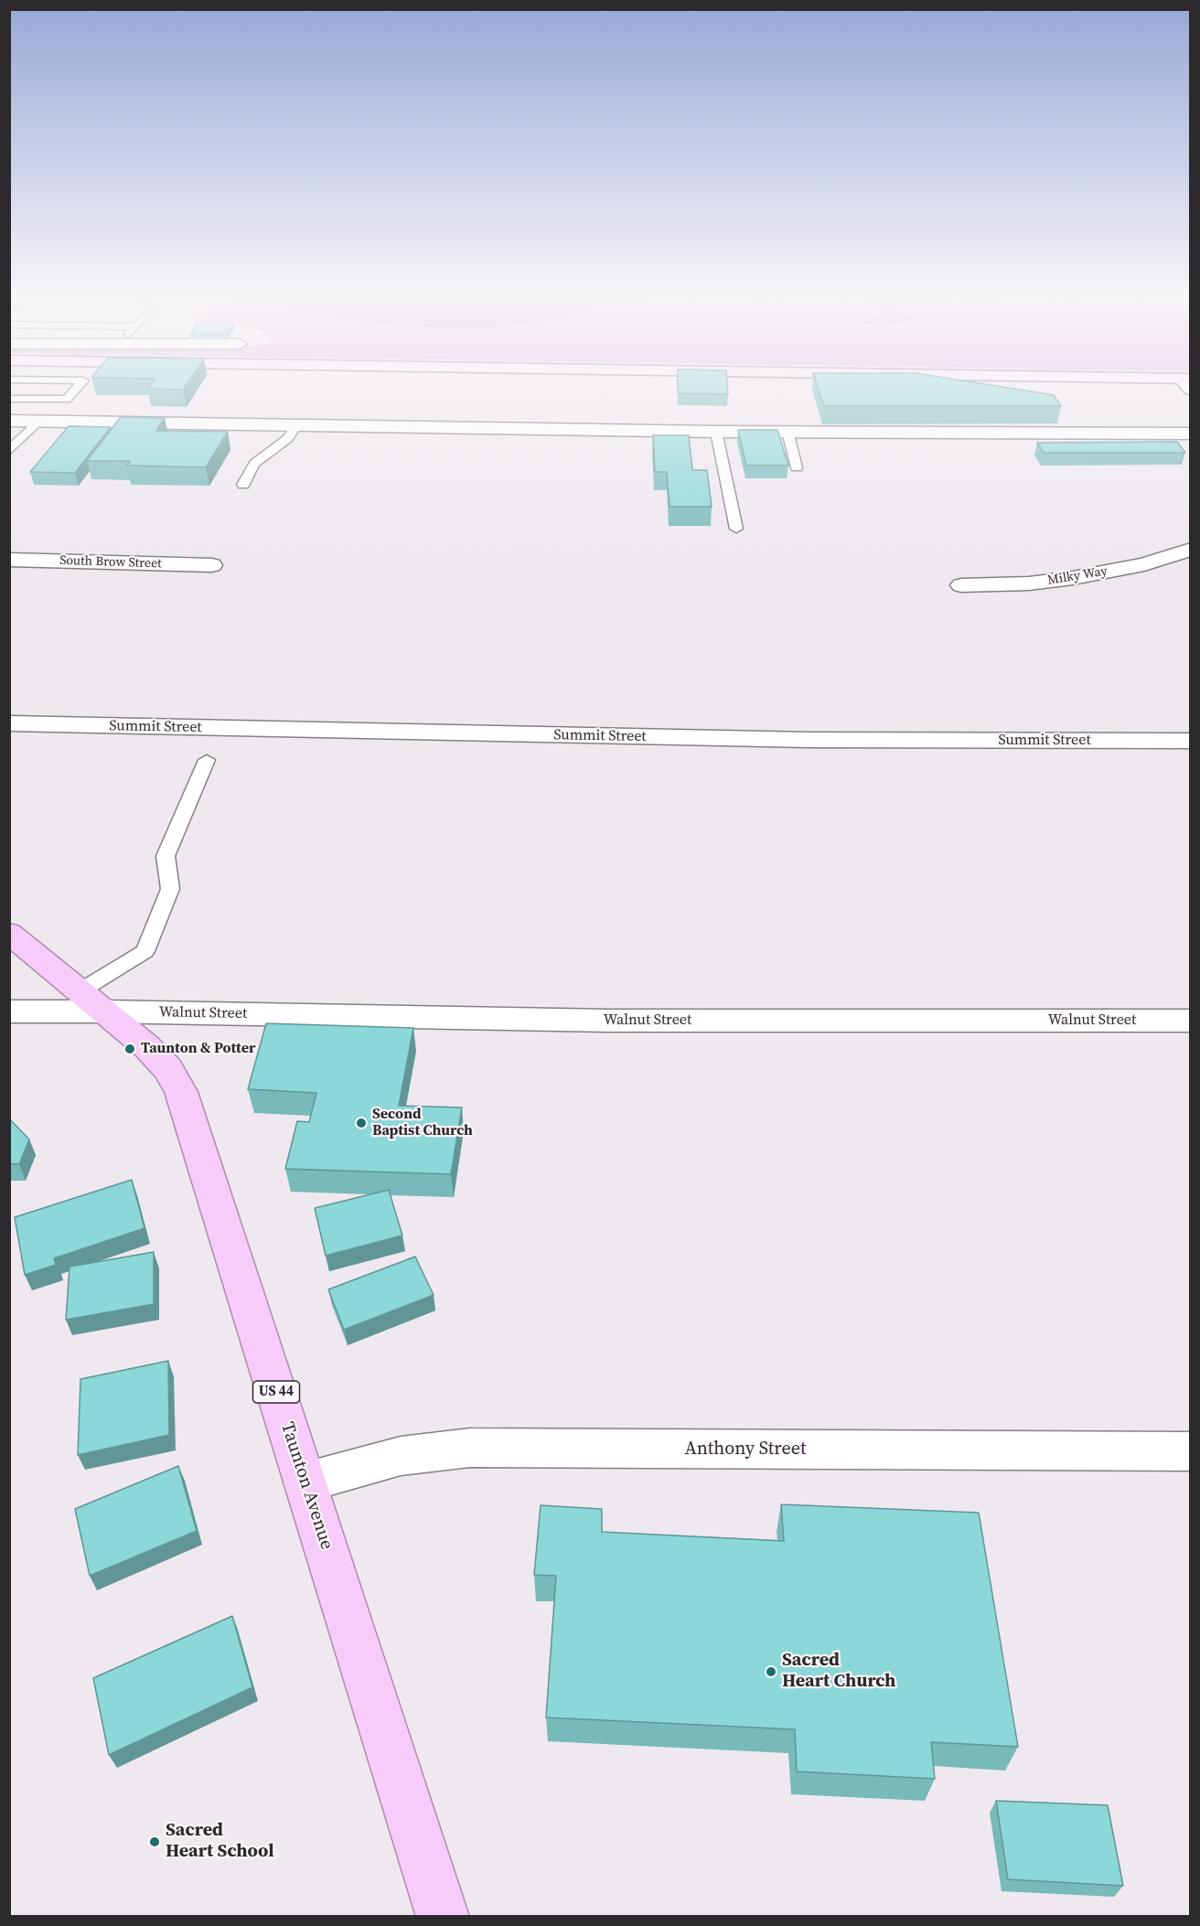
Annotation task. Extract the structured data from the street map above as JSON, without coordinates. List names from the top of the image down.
{
  "streets": {
    "highway": ["US 44", "Taunton Avenue"],
    "street": [
      "South Brow Street",
      "Milky Way",
      "Summit Street",
      "Walnut Street",
      "Anthony Street"
    ]
  },
  "crossings": [
    ["Walnut Street", "Taunton Avenue"],
    ["Anthony Street", "Taunton Avenue"]
  ],
  "places": [
    "Taunton & Potter",
    "Second Baptist Church",
    "Sacred Heart Church",
    "Sacred Heart School"
  ]
}
